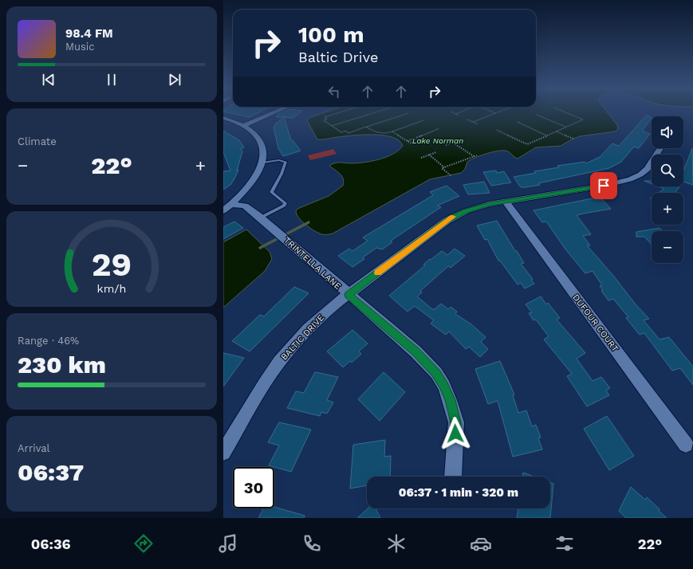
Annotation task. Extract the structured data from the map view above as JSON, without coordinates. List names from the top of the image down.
{
  "streets": {
    "street": ["TRINTELLA LANE", "DUFOUR COURT", "BALTIC DRIVE"]
  },
  "crossings": [
    ["TRINTELLA LANE", "BALTIC DRIVE"],
    ["DUFOUR COURT", "BALTIC DRIVE"]
  ],
  "water": ["Lake Norman"],
  "page": {
    "turn": ["100 m", "Baltic Drive"],
    "song": ["98.4 FM", "Music"],
    "tile": [
      "Climate",
      ["Range · 46%", "230 km"],
      ["Arrival", "06:37"]
    ],
    "map_buttons": ["+", "−"],
    "heat": ["−", "22°", "+"],
    "limit": "30",
    "trip": "06:37 · 1 min · 320 m",
    "tabs": ["06:36", "22°"],
    "gauge": ["29", "km/h"]
  }
}
